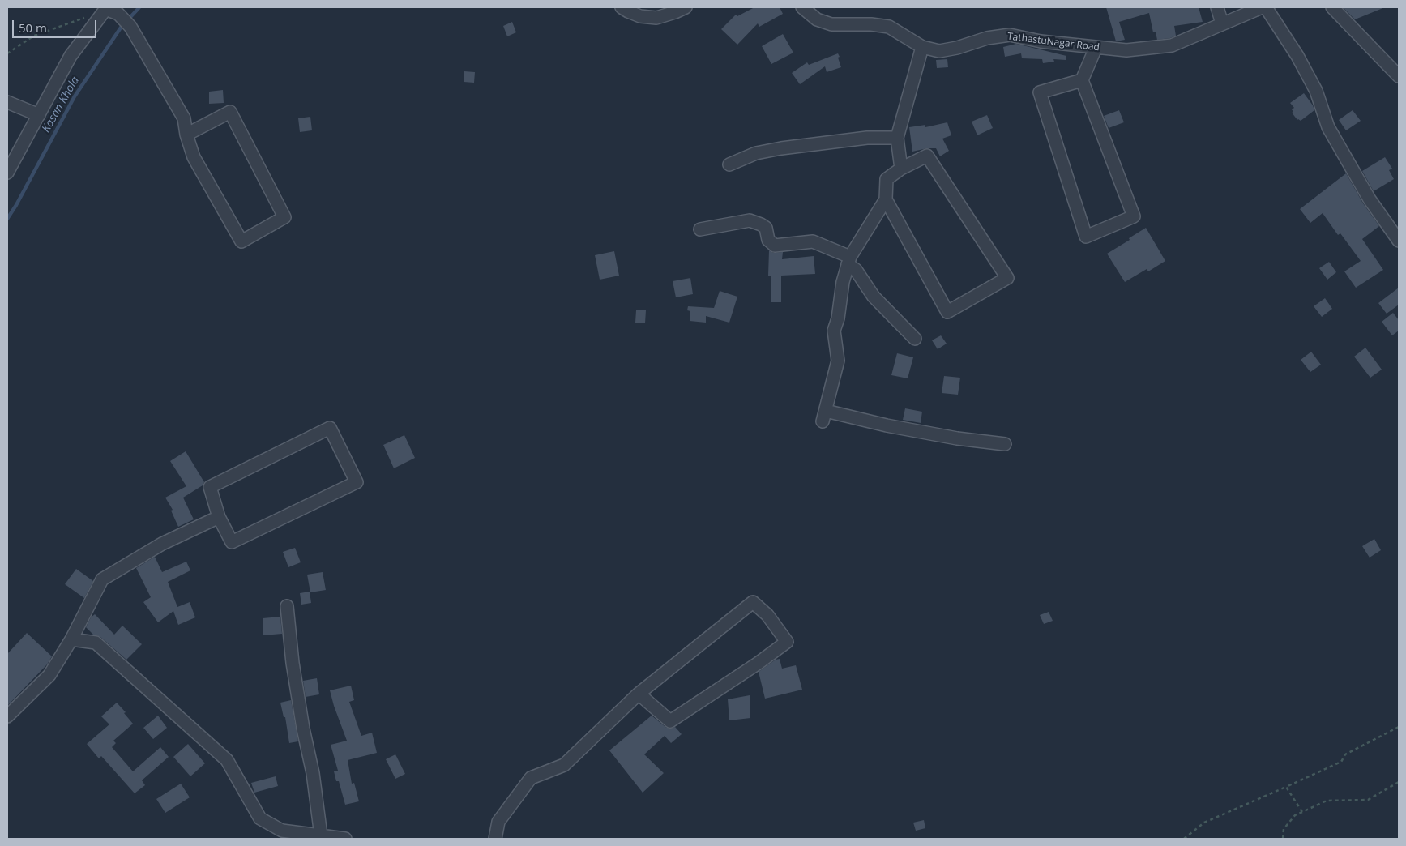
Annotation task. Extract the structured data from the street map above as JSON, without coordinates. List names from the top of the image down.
{
  "streets": {
    "street": ["TathastuNagar Road"]
  },
  "water": ["Kasan Khola"],
  "scale_bar": "50 m"
}
